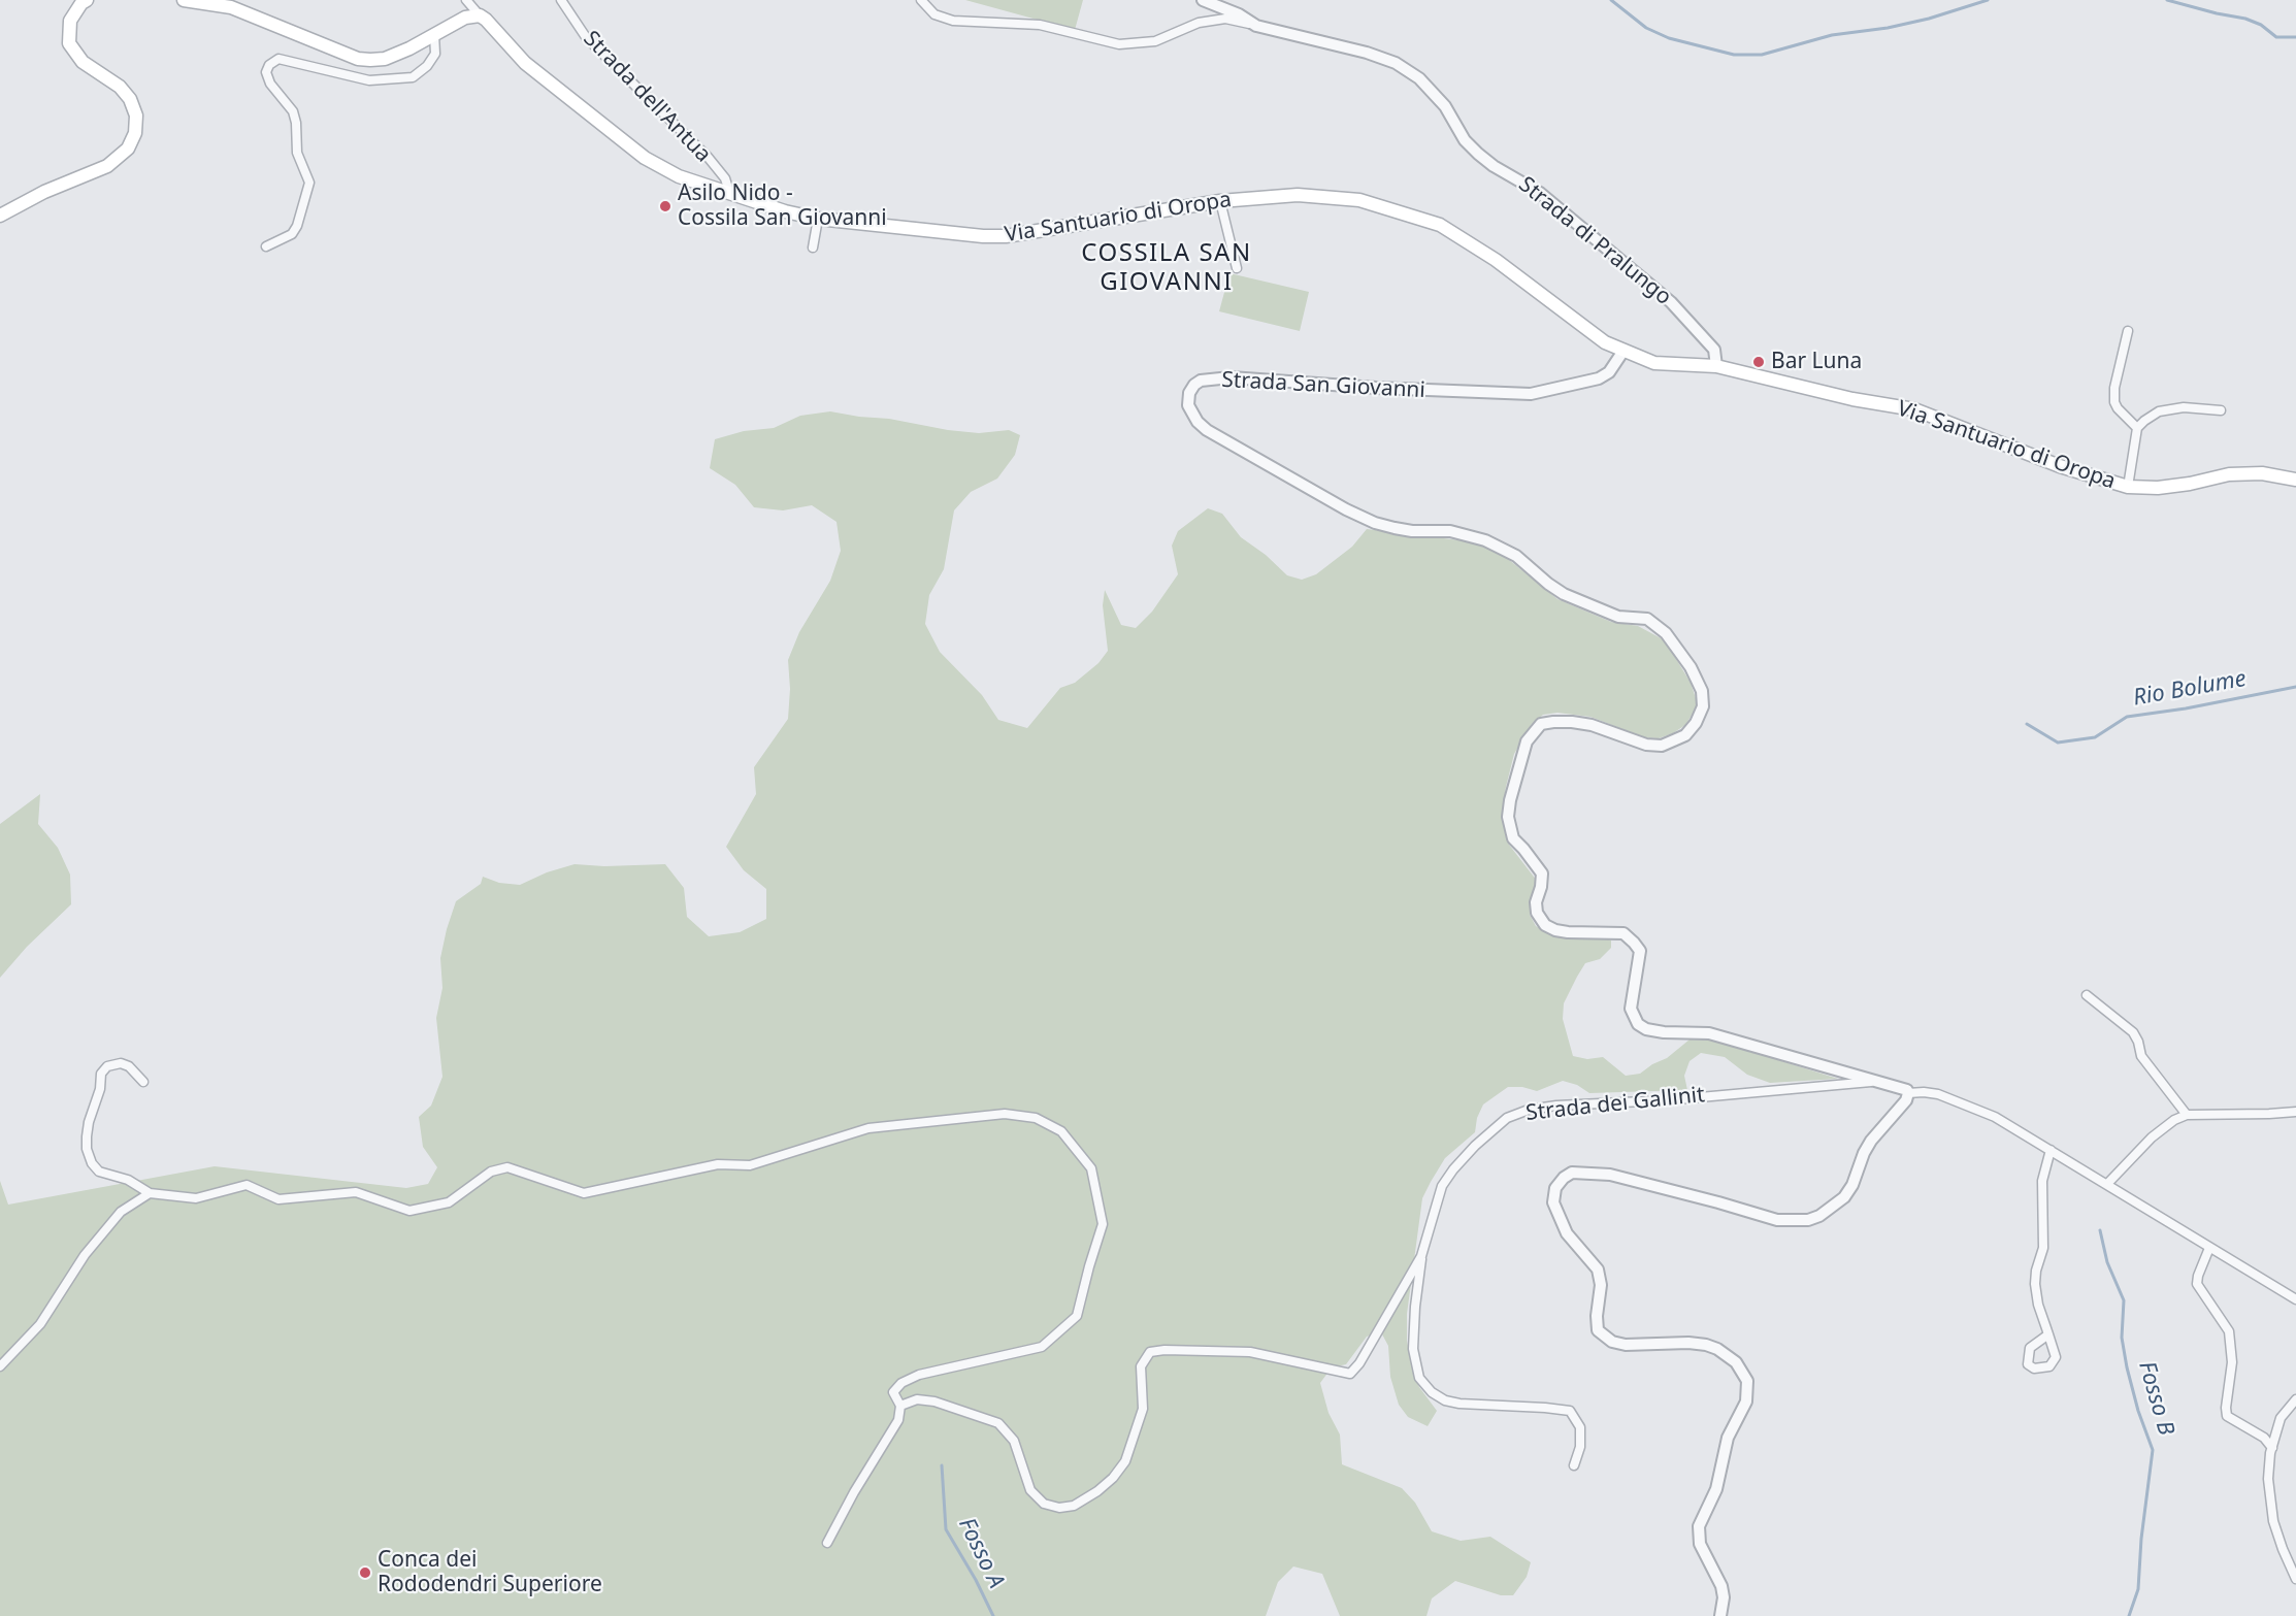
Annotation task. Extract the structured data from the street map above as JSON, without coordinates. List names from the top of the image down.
{
  "streets": {
    "main road": ["Via Santuario di Oropa"],
    "street": [
      "Strada dell'Antua",
      "Strada di Pralungo",
      "Strada San Giovanni",
      "Strada dei Gallinit"
    ]
  },
  "crossings": [
    ["Strada dell'Antua", "Via Santuario di Oropa"],
    ["Via Santuario di Oropa", "Strada di Pralungo"],
    ["Via Santuario di Oropa", "Strada San Giovanni"],
    ["Strada San Giovanni", "Strada dei Gallinit"]
  ],
  "districts": ["COSSILA SAN GIOVANNI"],
  "water": ["Rio Bolume", "Fosso B", "Fosso A"],
  "places": ["Asilo Nido - Cossila San Giovanni", "Bar Luna", "Conca dei Rododendri Superiore"]
}
